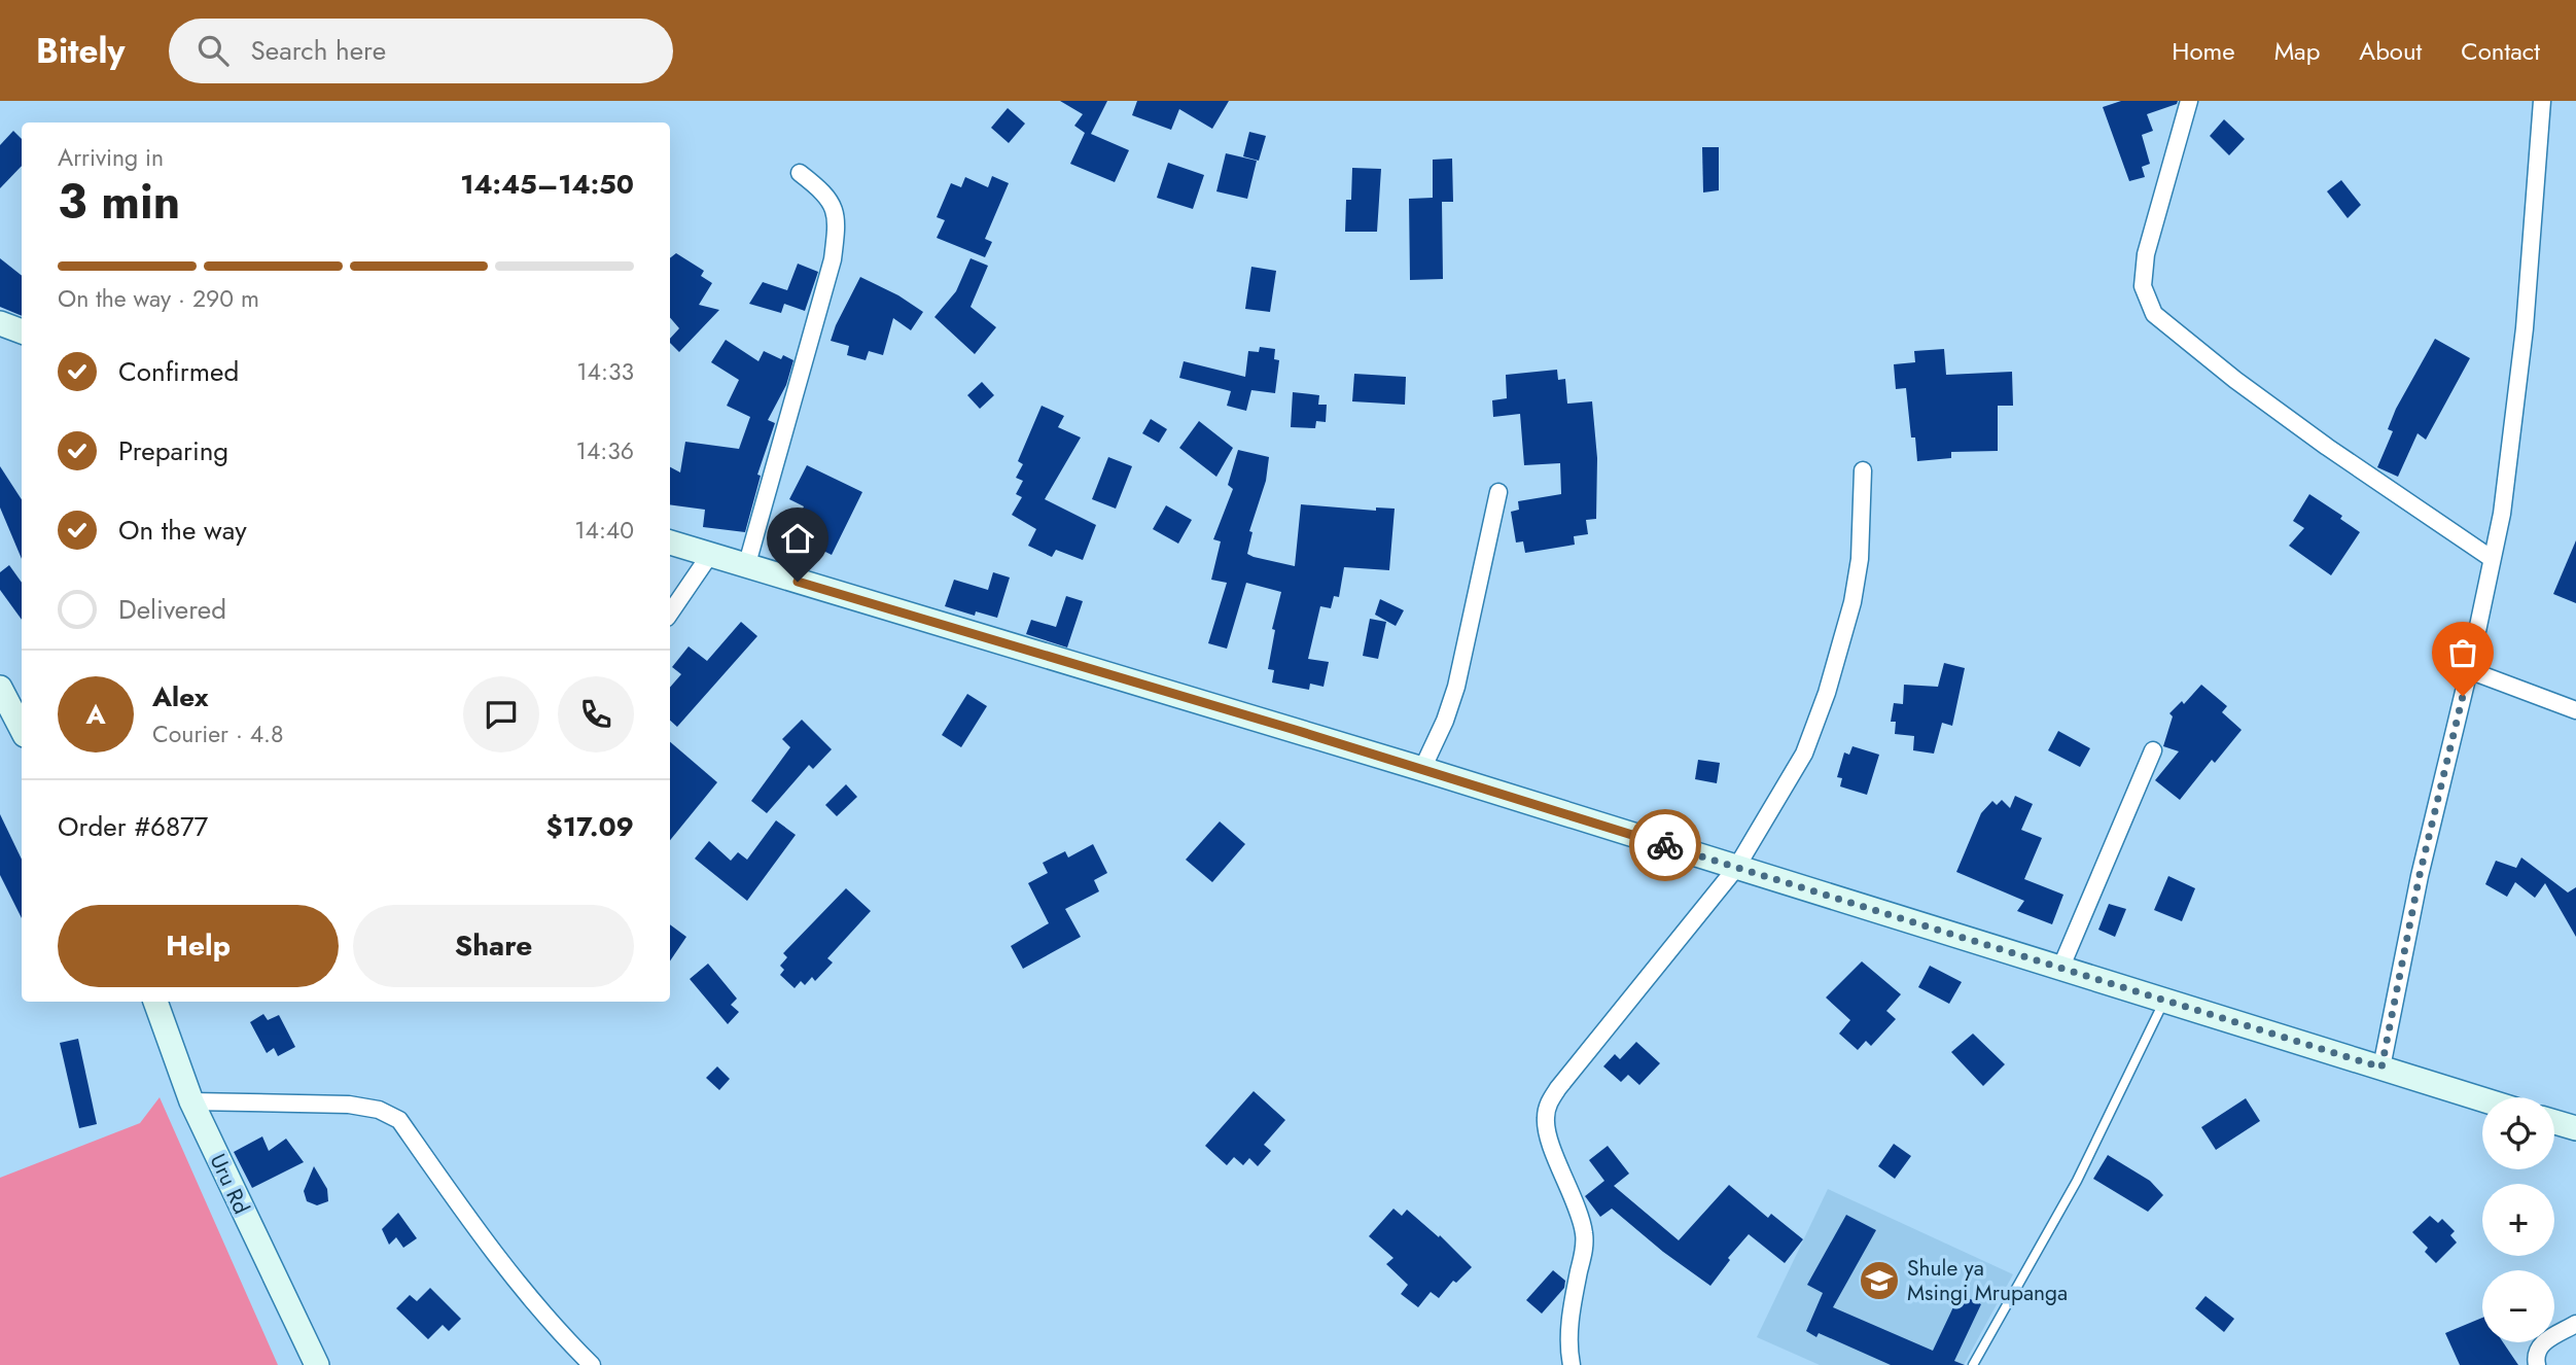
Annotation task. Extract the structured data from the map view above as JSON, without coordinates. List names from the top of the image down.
{
  "streets": {
    "street": ["Uru Rd"]
  },
  "places": {
    "school or university": ["Shule ya Msingi Mrupanga"]
  },
  "page": {
    "header": "Bitely",
    "search": "Search here",
    "nav": [
      "Home",
      "Map",
      "About",
      "Contact"
    ],
    "heading": ["3 min", "Arriving in", "14:45–14:50"],
    "panel": [
      "Alex",
      "Courier · 4.8",
      "Order #6877",
      "$17.09"
    ],
    "bar": "On the way · 290 m",
    "list": [
      ["Confirmed", "14:33"],
      ["Preparing", "14:36"],
      ["On the way", "14:40"],
      "Delivered"
    ],
    "round": "A",
    "buttons": ["Help", "Share"],
    "map_buttons": ["+", "−"]
  }
}
